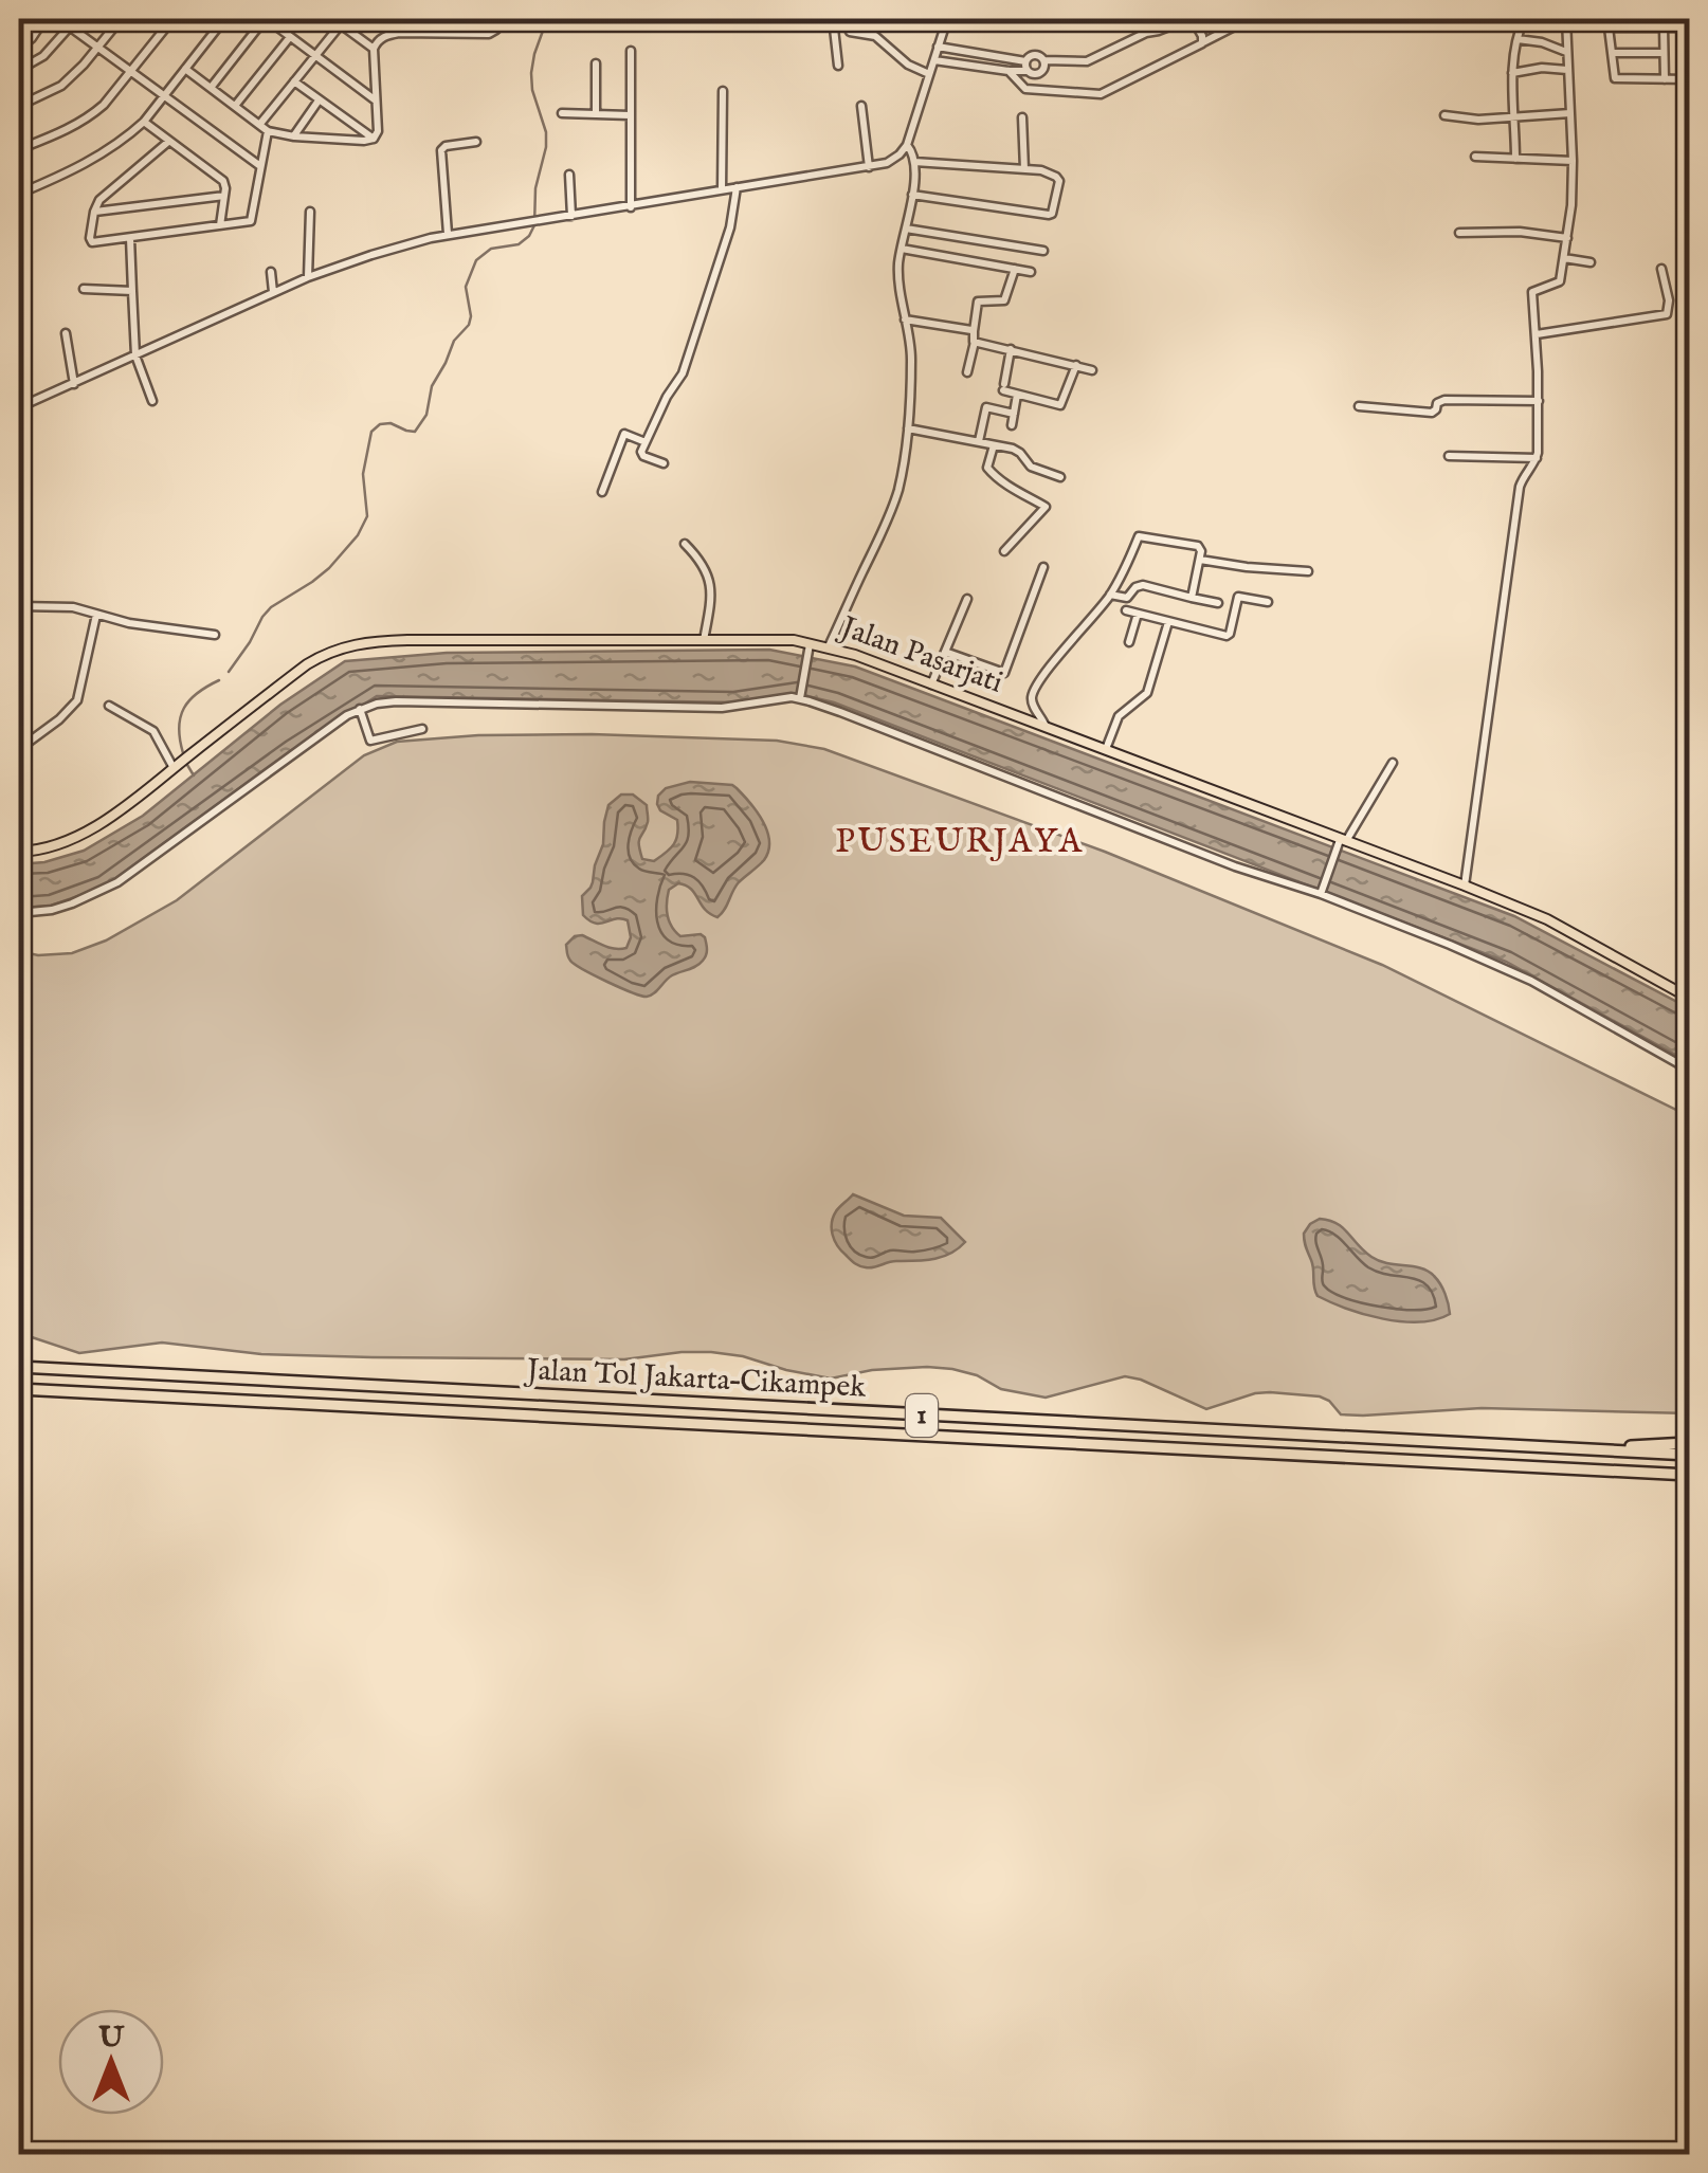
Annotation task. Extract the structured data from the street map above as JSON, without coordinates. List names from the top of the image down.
{
  "streets": {
    "highway": ["Jalan Tol Jakarta–Cikampek", "1"],
    "main road": ["Jalan Pasarjati"]
  },
  "districts": ["PUSEURJAYA"],
  "north": "top"
}
